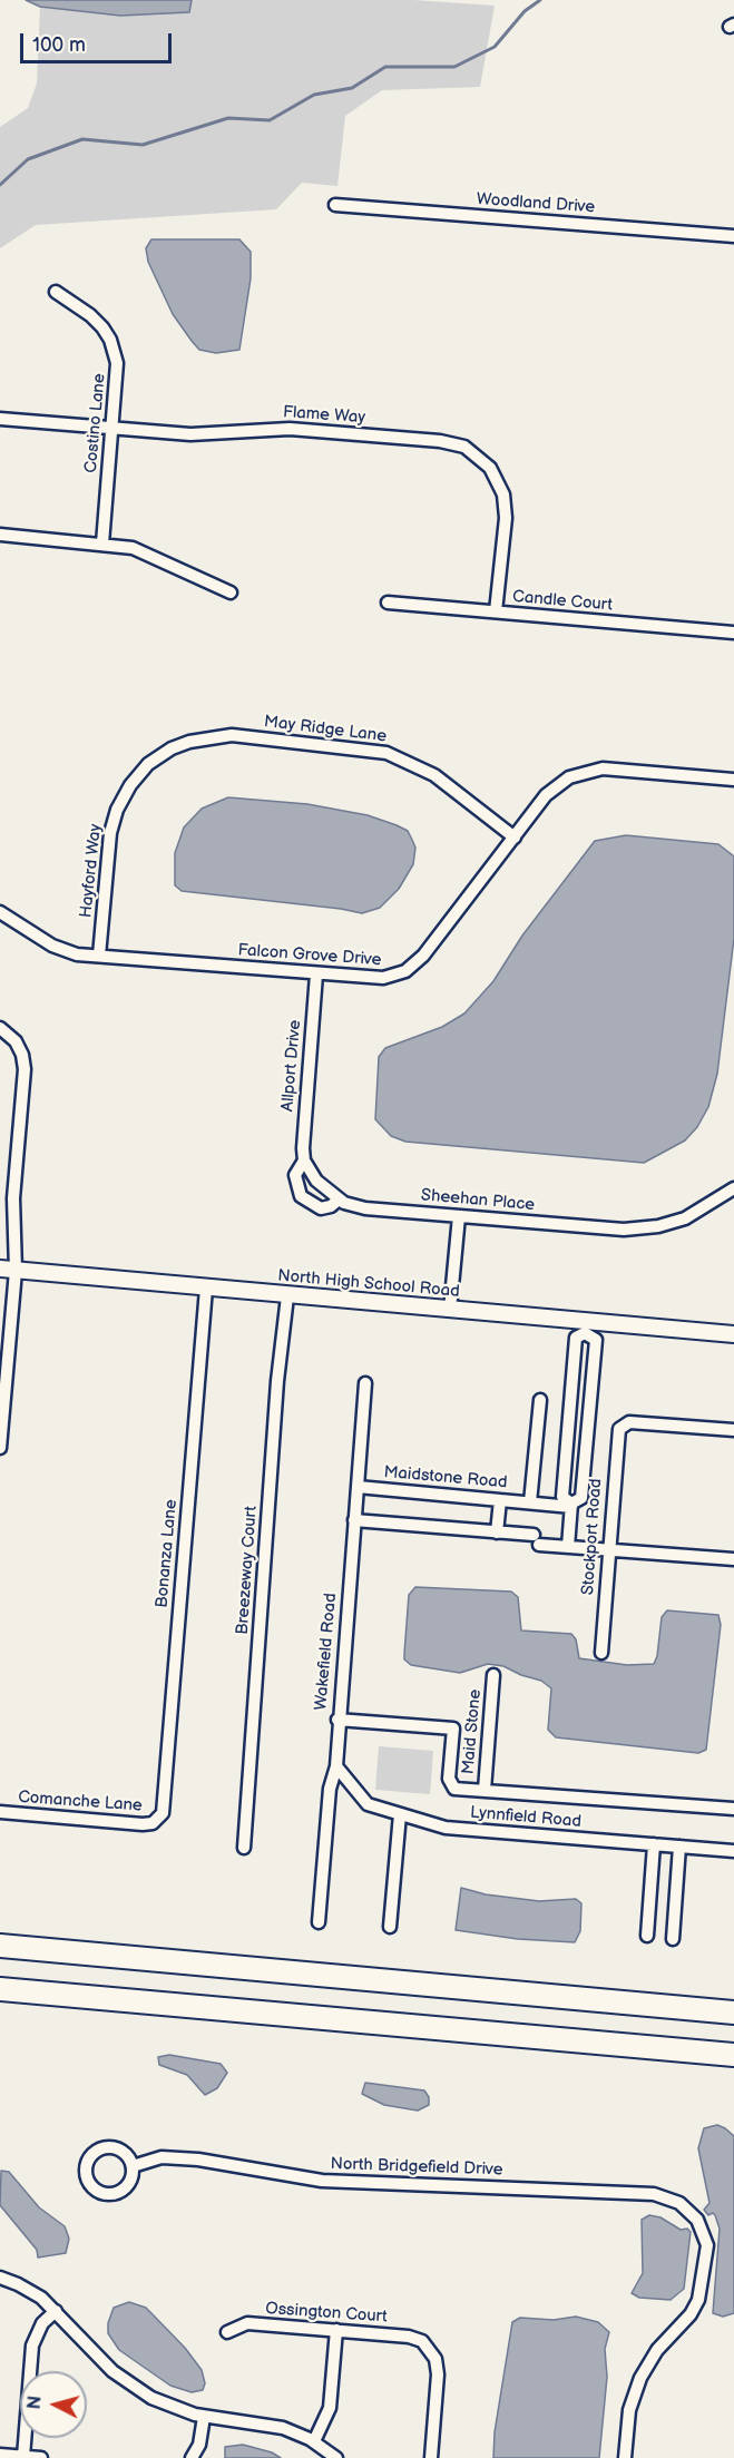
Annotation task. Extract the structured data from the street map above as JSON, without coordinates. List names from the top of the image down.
{
  "streets": {
    "street": [
      "Woodland Drive",
      "Flame Way",
      "Costino Lane",
      "Candle Court",
      "May Ridge Lane",
      "Hayford Way",
      "Falcon Grove Drive",
      "Allport Drive",
      "Sheehan Place",
      "North High School Road",
      "Maidstone Road",
      "Stockport Road",
      "Bonanza Lane",
      "Breezeway Court",
      "Wakefield Road",
      "Maid Stone",
      "Comanche Lane",
      "Lynnfield Road",
      "North Bridgefield Drive",
      "Ossington Court"
    ]
  },
  "crossings": [
    ["Flame Way", "Costino Lane"],
    ["Flame Way", "Candle Court"],
    ["May Ridge Lane", "Hayford Way"],
    ["May Ridge Lane", "Falcon Grove Drive"],
    ["Hayford Way", "Falcon Grove Drive"],
    ["Falcon Grove Drive", "Allport Drive"],
    ["Allport Drive", "Sheehan Place"],
    ["North High School Road", "Bonanza Lane"],
    ["North High School Road", "Breezeway Court"],
    ["Maidstone Road", "Wakefield Road"],
    ["Bonanza Lane", "Comanche Lane"],
    ["Wakefield Road", "Lynnfield Road"]
  ],
  "scale_bar": "100 m",
  "north": "left"
}
